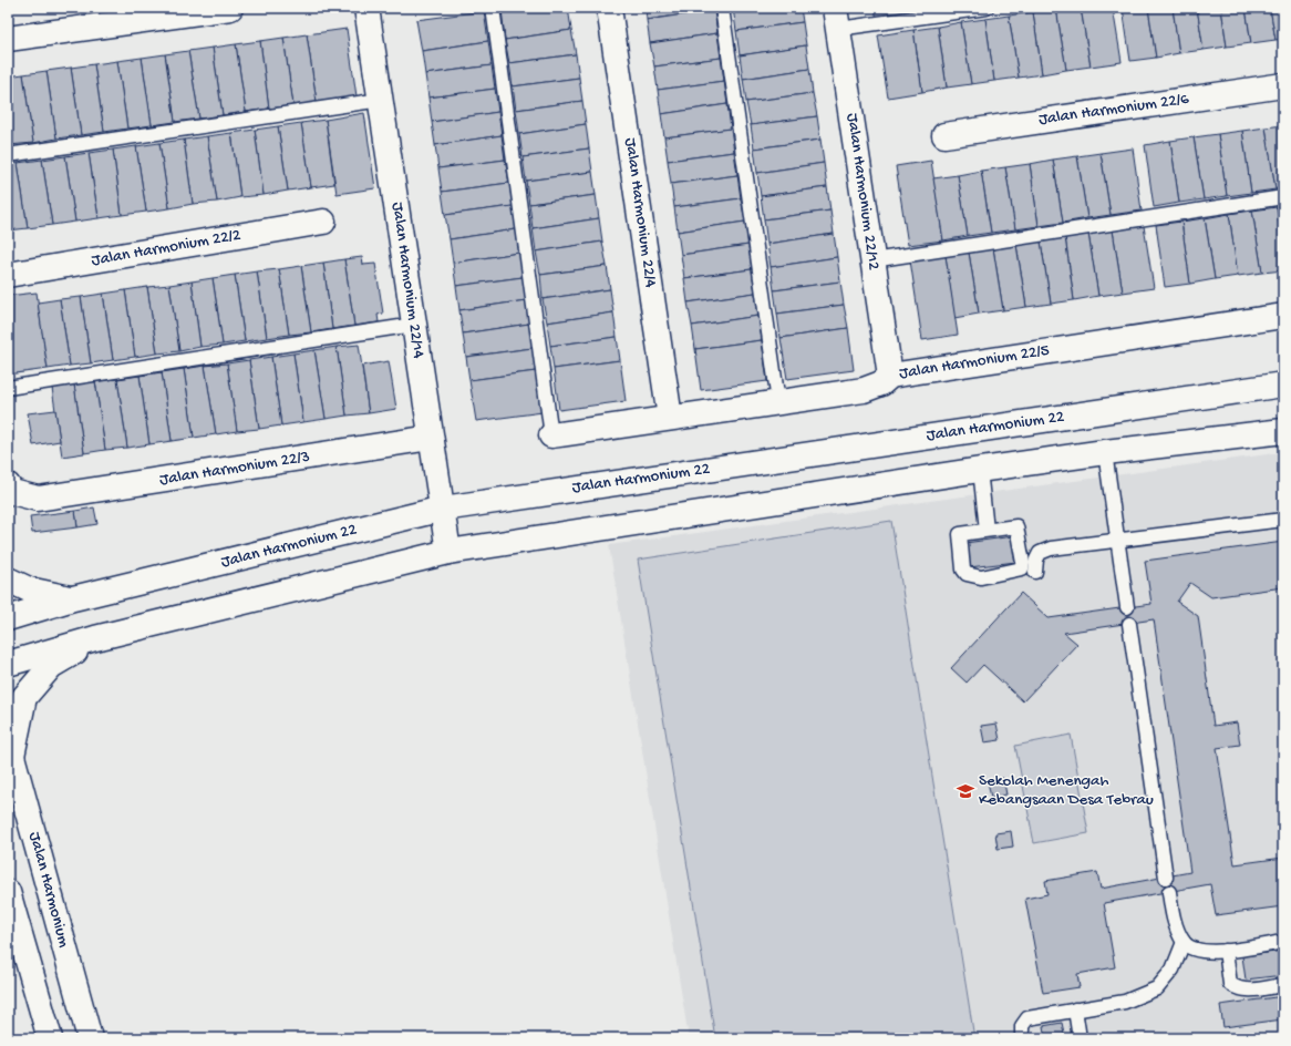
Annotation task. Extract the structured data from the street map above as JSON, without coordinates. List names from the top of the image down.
{
  "streets": {
    "street": [
      "Jalan Harmonium 22/6",
      "Jalan Harmonium 22/12",
      "Jalan Harmonium 22/4",
      "Jalan Harmonium 22/2",
      "Jalan Harmonium 22/14",
      "Jalan Harmonium 22/5",
      "Jalan Harmonium 22",
      "Jalan Harmonium 22/3",
      "Jalan Harmonium"
    ]
  },
  "crossings": [
    ["Jalan Harmonium 22/12", "Jalan Harmonium 22/5"],
    ["Jalan Harmonium 22/4", "Jalan Harmonium 22/5"],
    ["Jalan Harmonium 22/14", "Jalan Harmonium 22"],
    ["Jalan Harmonium 22/14", "Jalan Harmonium 22/3"]
  ],
  "places": {
    "school or university": ["Sekolah Menengah Kebangsaan Desa Tebrau"]
  }
}
